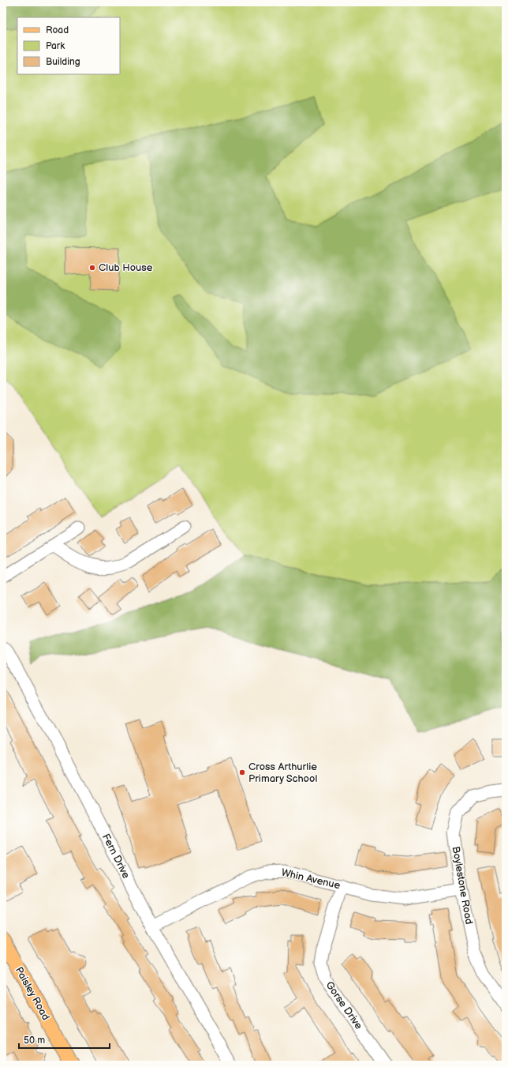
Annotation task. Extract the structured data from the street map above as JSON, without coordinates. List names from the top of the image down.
{
  "streets": {
    "main road": ["Paisley Road"],
    "street": [
      "Fern Drive",
      "Whin Avenue",
      "Boylestone Road",
      "Gorse Drive"
    ]
  },
  "crossings": [
    ["Fern Drive", "Whin Avenue"],
    ["Whin Avenue", "Boylestone Road"],
    ["Whin Avenue", "Gorse Drive"]
  ],
  "places": ["Club House", "Cross Arthurlie Primary School"],
  "legend": ["Road", "Park", "Building"],
  "scale_bar": "50 m"
}
